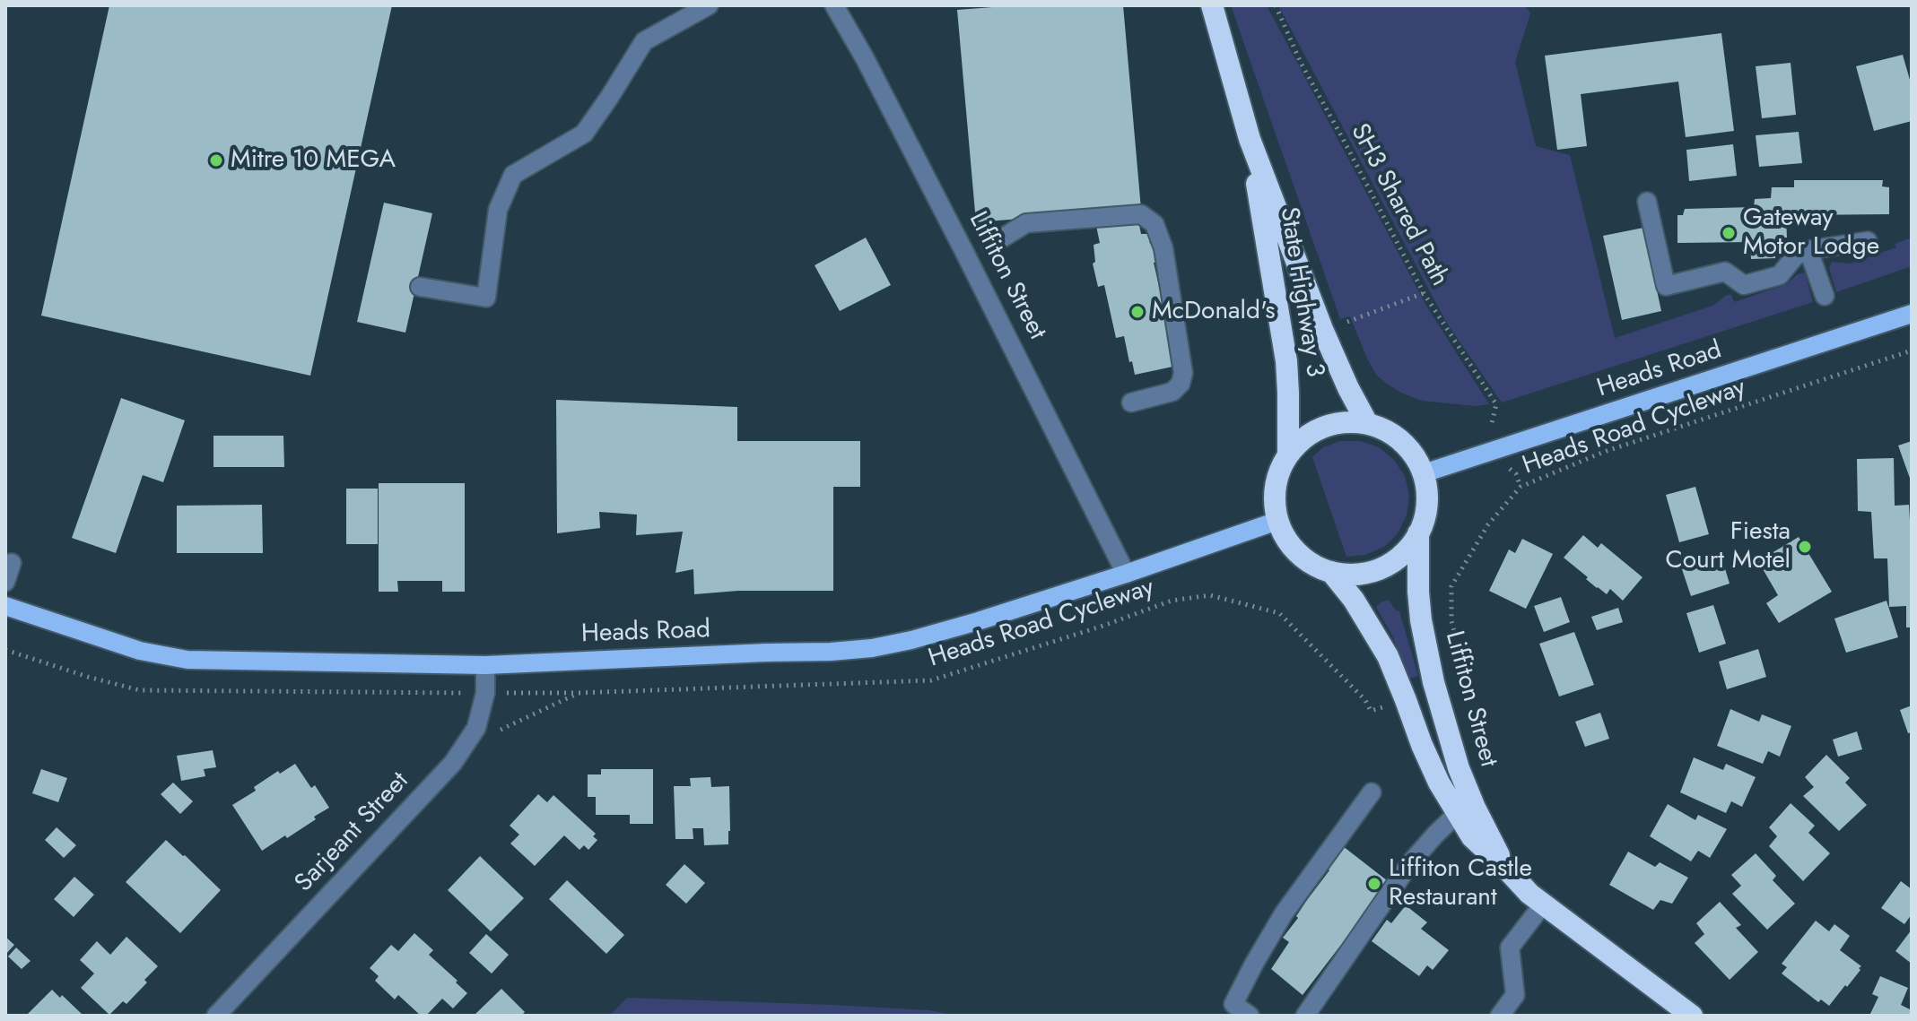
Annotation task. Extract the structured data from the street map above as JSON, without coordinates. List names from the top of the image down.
{
  "streets": {
    "highway": ["Liffiton Street", "State Highway 3"],
    "main road": ["Heads Road"],
    "street": ["Sarjeant Street"],
    "path": ["SH3 Shared Path", "Heads Road Cycleway"]
  },
  "crossings": [
    ["Liffiton Street", "State Highway 3"],
    ["Liffiton Street", "Heads Road"],
    ["State Highway 3", "Heads Road"],
    ["Heads Road", "Sarjeant Street"]
  ],
  "places": [
    "Mitre 10 MEGA",
    "Gateway Motor Lodge",
    "McDonald's",
    "Fiesta Court Motel",
    "Liffiton Castle Restaurant"
  ]
}
